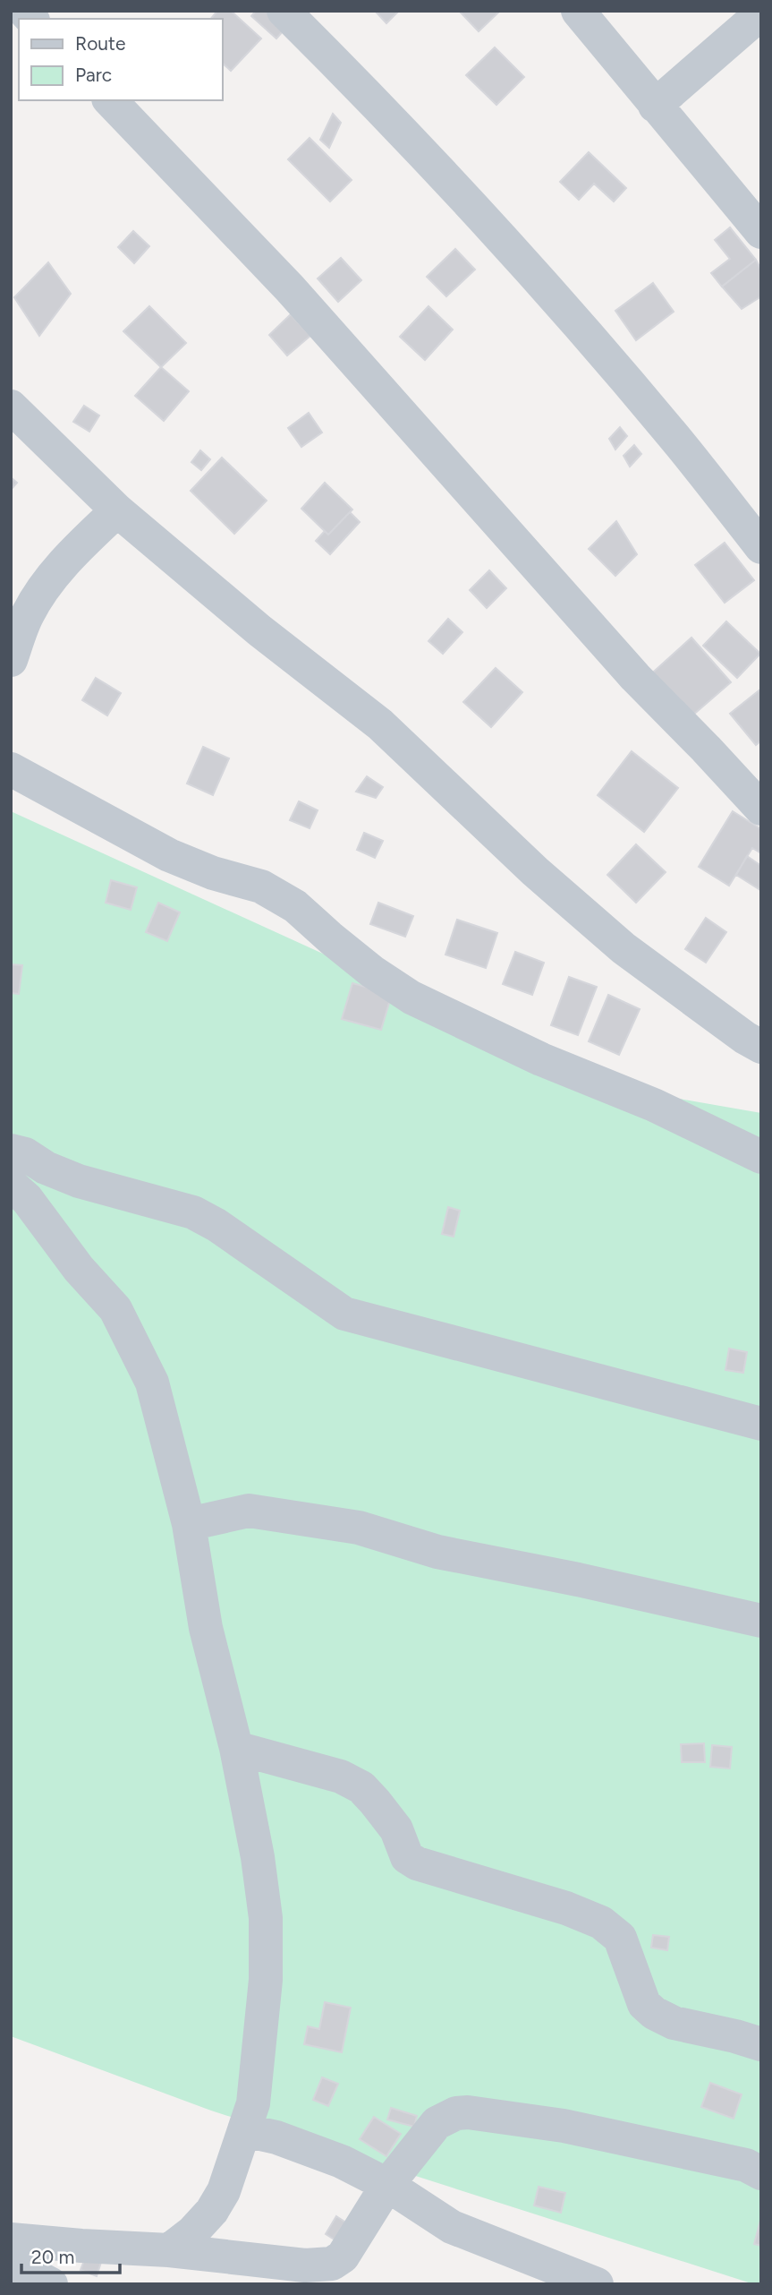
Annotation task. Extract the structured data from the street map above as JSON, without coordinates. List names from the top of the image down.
{
  "legend": ["Route", "Parc"],
  "scale_bar": "20 m"
}
